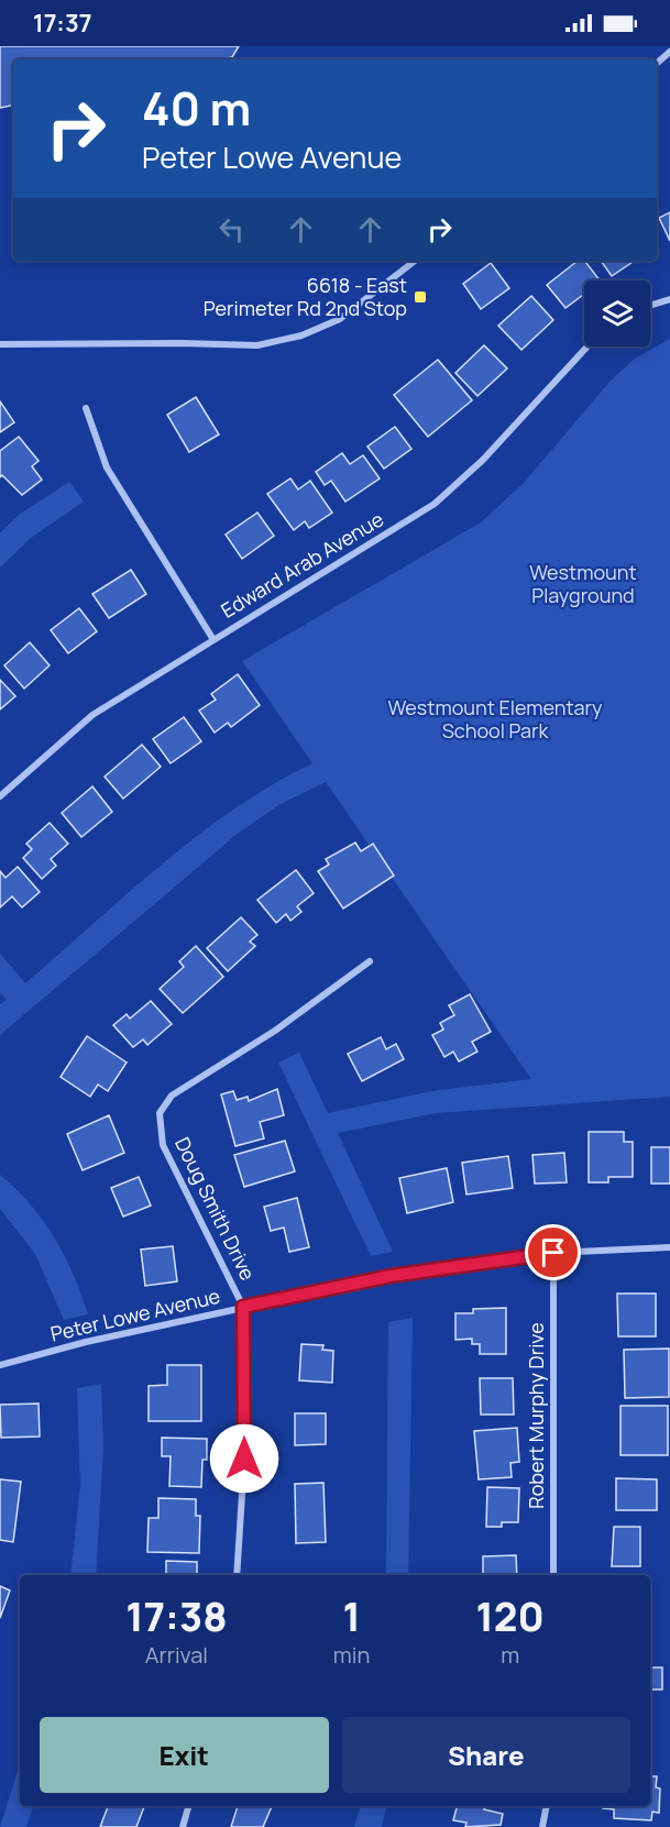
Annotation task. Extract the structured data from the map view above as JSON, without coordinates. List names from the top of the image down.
{
  "streets": {
    "street": [
      "Edward Arab Avenue",
      "Doug Smith Drive",
      "Peter Lowe Avenue",
      "Robert Murphy Drive"
    ]
  },
  "crossings": [
    ["Doug Smith Drive", "Peter Lowe Avenue"],
    ["Peter Lowe Avenue", "Robert Murphy Drive"]
  ],
  "parks": ["Westmount Playground", "Westmount Elementary School Park"],
  "places": {
    "transit": ["6618 - East Perimeter Rd 2nd Stop"]
  },
  "page": {
    "status": "17:37",
    "turn": ["40 m", "Peter Lowe Avenue"],
    "eta": [
      "17:38",
      "Arrival",
      "1",
      "min",
      "120",
      "m"
    ],
    "buttons": ["Exit", "Share"]
  }
}
